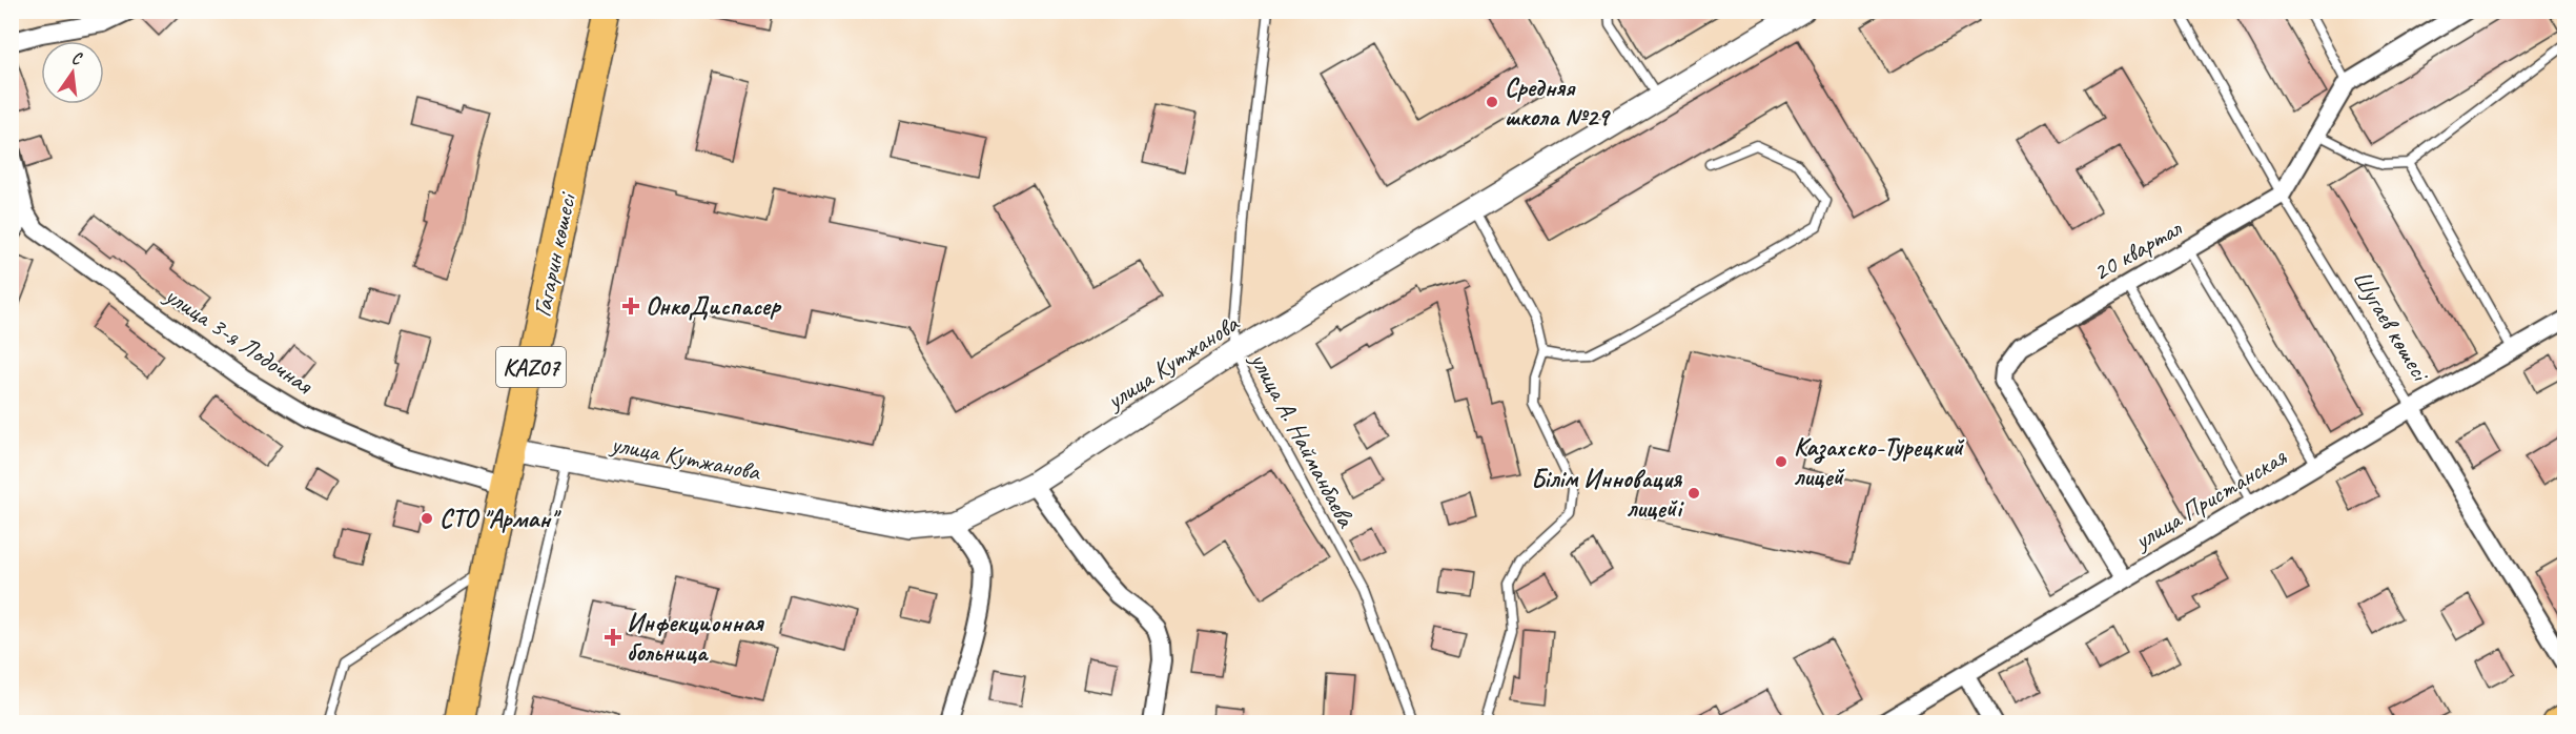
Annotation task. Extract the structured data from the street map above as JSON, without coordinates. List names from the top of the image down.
{
  "streets": {
    "highway": ["Гагарин көшесі", "KAZ07"],
    "street": [
      "20 квартал",
      "Шугаев көшесі",
      "улица 3-я Лодочная",
      "улица Кутжанова",
      "улица Пристанская"
    ],
    "lane": ["улица А. Найманбаева"]
  },
  "crossings": [
    ["20 квартал", "Шугаев көшесі"],
    ["20 квартал", "улица Пристанская"],
    ["Гагарин көшесі", "улица 3-я Лодочная"],
    ["Гагарин көшесі", "улица Кутжанова"],
    ["Шугаев көшесі", "улица Пристанская"],
    ["улица Кутжанова", "улица А. Найманбаева"]
  ],
  "places": {
    "other": [
      "Средняя школа №29",
      "Казахско-Турецкий лицей",
      "Білім Инновация лицейі",
      "СТО \"Арман\""
    ],
    "health": ["ОнкоДиспасер", "Инфекционная больница"]
  },
  "north": "top"
}
